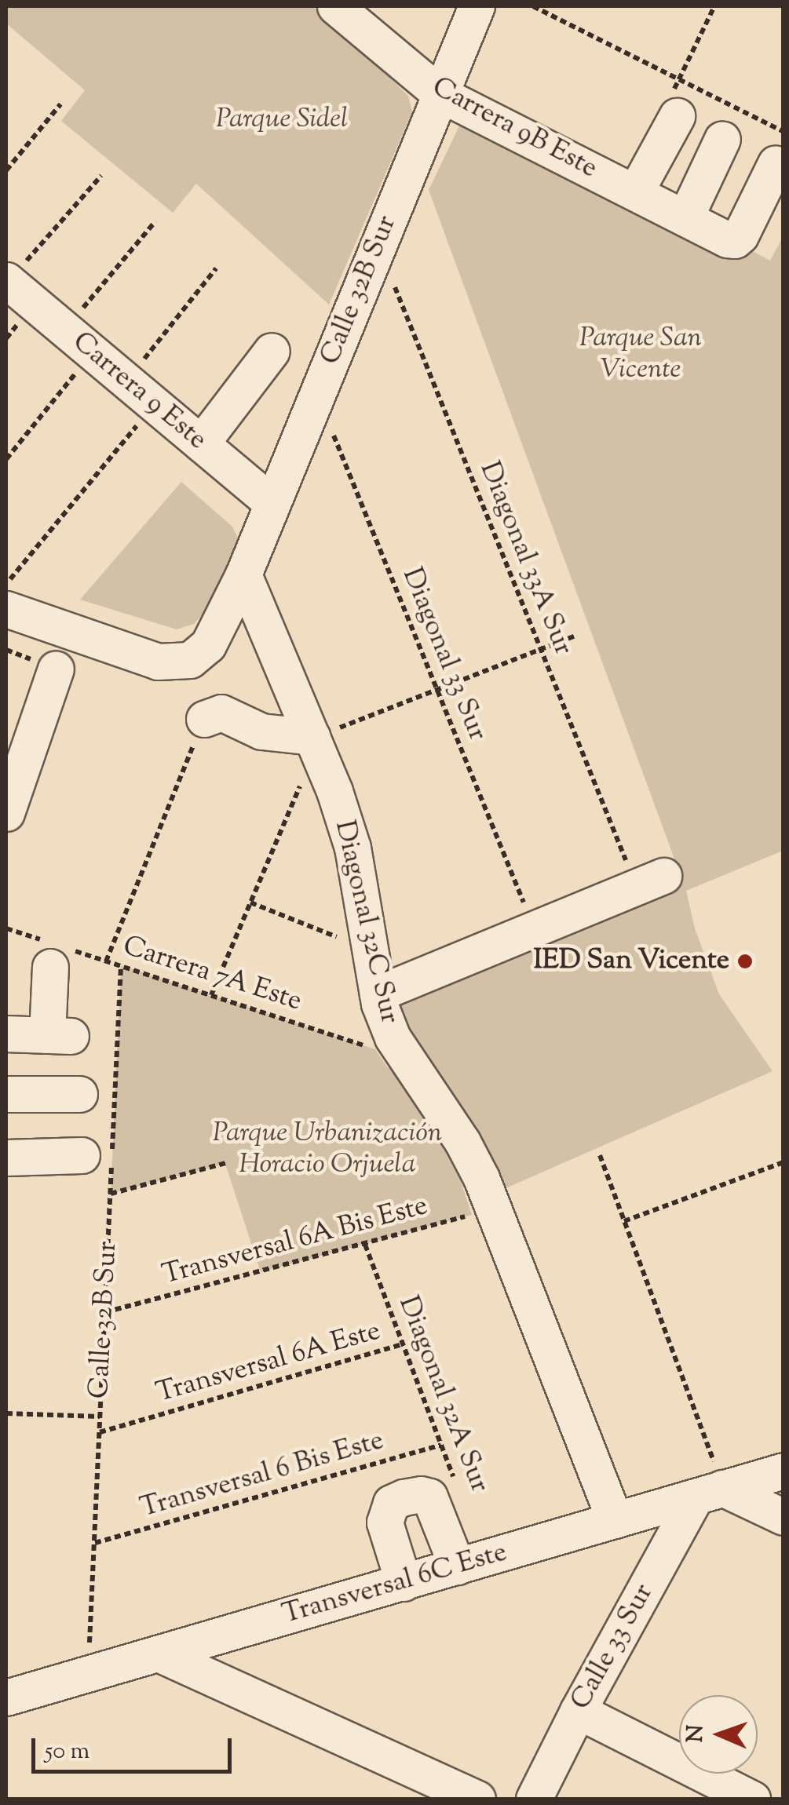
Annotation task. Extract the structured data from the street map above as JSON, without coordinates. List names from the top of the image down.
{
  "streets": {
    "street": [
      "Carrera 9B Este",
      "Calle 32B Sur",
      "Carrera 9 Este",
      "Diagonal 32C Sur",
      "Transversal 6C Este",
      "Calle 33 Sur"
    ],
    "path": [
      "Diagonal 33A Sur",
      "Diagonal 33 Sur",
      "Carrera 7A Este",
      "Transversal 6A Bis Este",
      "Transversal 6A Este",
      "Diagonal 32A Sur",
      "Transversal 6 Bis Este"
    ]
  },
  "crossings": [
    ["Carrera 9B Este", "Calle 32B Sur"],
    ["Calle 32B Sur", "Carrera 9 Este"],
    ["Calle 32B Sur", "Diagonal 33A Sur"],
    ["Calle 32B Sur", "Diagonal 33 Sur"],
    ["Calle 32B Sur", "Diagonal 32C Sur"],
    ["Calle 32B Sur", "Carrera 7A Este"],
    ["Calle 32B Sur", "Transversal 6A Bis Este"],
    ["Calle 32B Sur", "Transversal 6A Este"],
    ["Calle 32B Sur", "Transversal 6 Bis Este"],
    ["Calle 32B Sur", "Transversal 6C Este"],
    ["Diagonal 32C Sur", "Carrera 7A Este"],
    ["Diagonal 32C Sur", "Transversal 6A Bis Este"],
    ["Diagonal 32C Sur", "Transversal 6C Este"],
    ["Transversal 6A Bis Este", "Diagonal 32A Sur"],
    ["Transversal 6A Este", "Diagonal 32A Sur"],
    ["Diagonal 32A Sur", "Transversal 6 Bis Este"],
    ["Transversal 6C Este", "Calle 33 Sur"]
  ],
  "parks": ["Parque Sidel", "Parque San Vicente", "Parque Urbanización Horacio Orjuela"],
  "places": ["IED San Vicente"],
  "scale_bar": "50 m",
  "north": "left"
}
